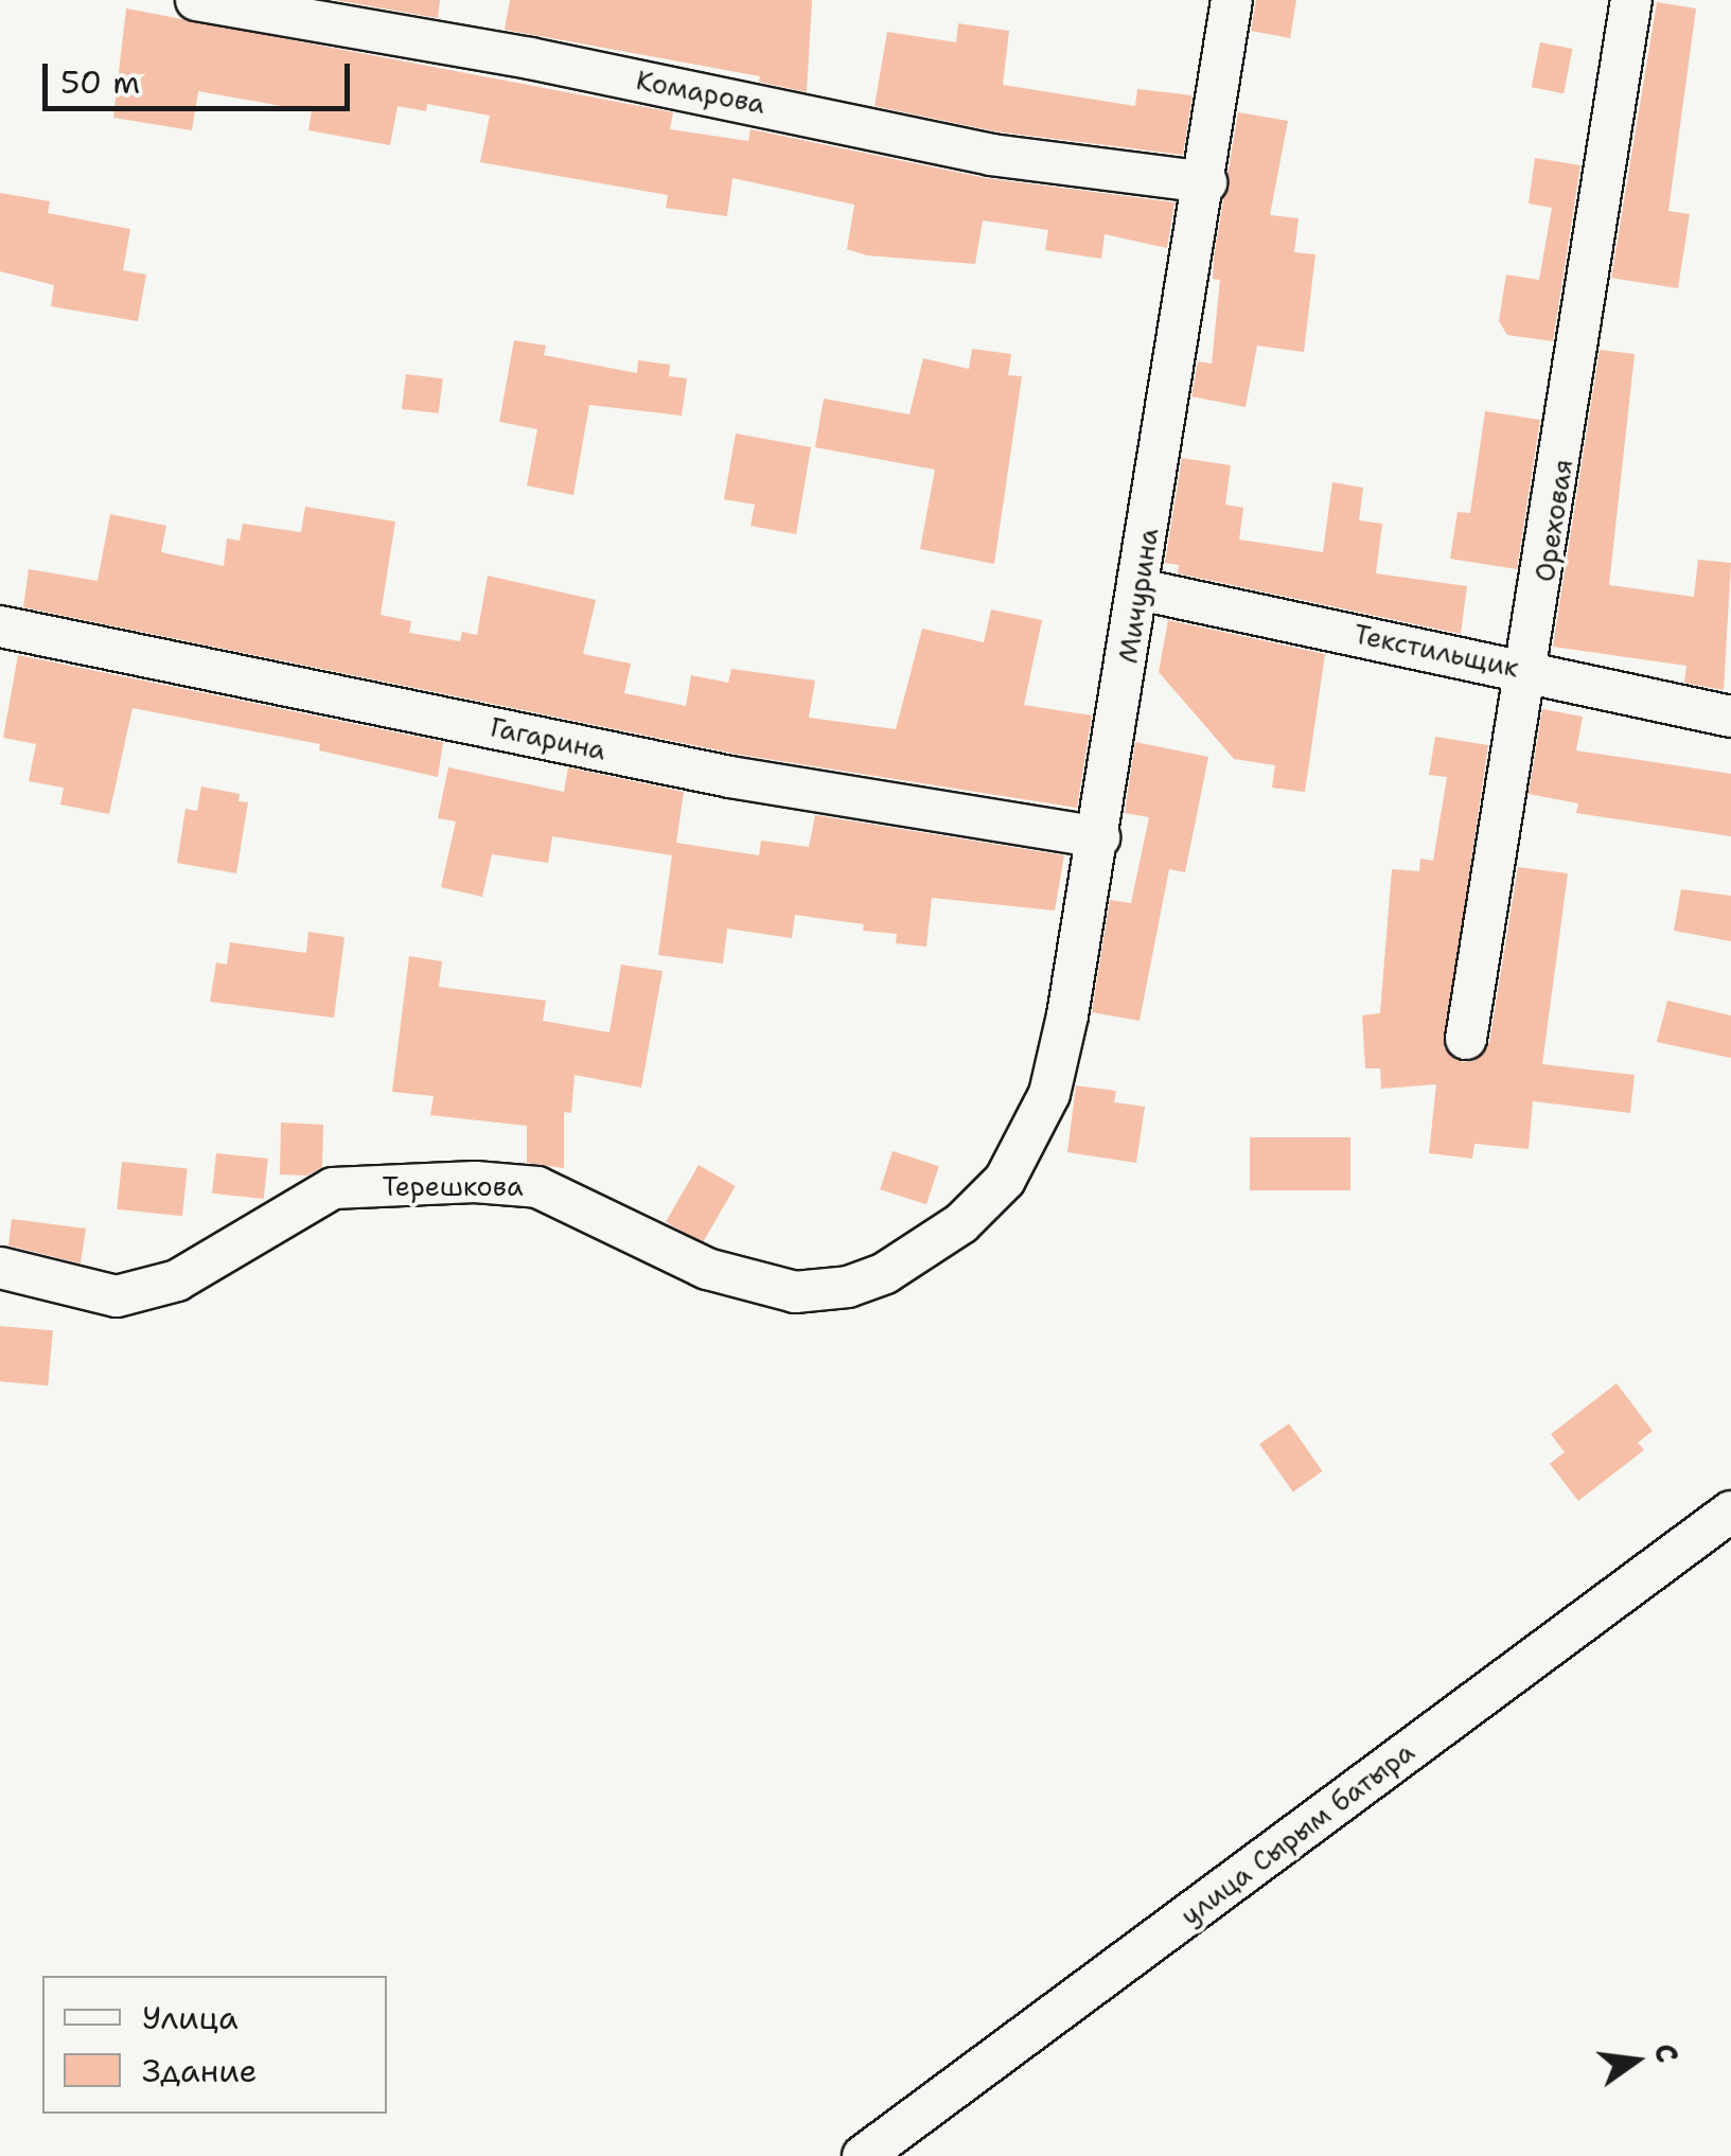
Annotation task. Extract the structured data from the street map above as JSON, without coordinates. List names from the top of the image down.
{
  "streets": {
    "street": [
      "Комарова",
      "Ореховая",
      "Мичурина",
      "Текстильщик",
      "Гагарина",
      "Терешкова",
      "улица Сырым батыра"
    ]
  },
  "crossings": [
    ["Комарова", "Мичурина"],
    ["Ореховая", "Текстильщик"],
    ["Мичурина", "Текстильщик"],
    ["Мичурина", "Гагарина"],
    ["Мичурина", "Терешкова"]
  ],
  "legend": ["Улица", "Здание"],
  "scale_bar": "50 m",
  "north": "right"
}
